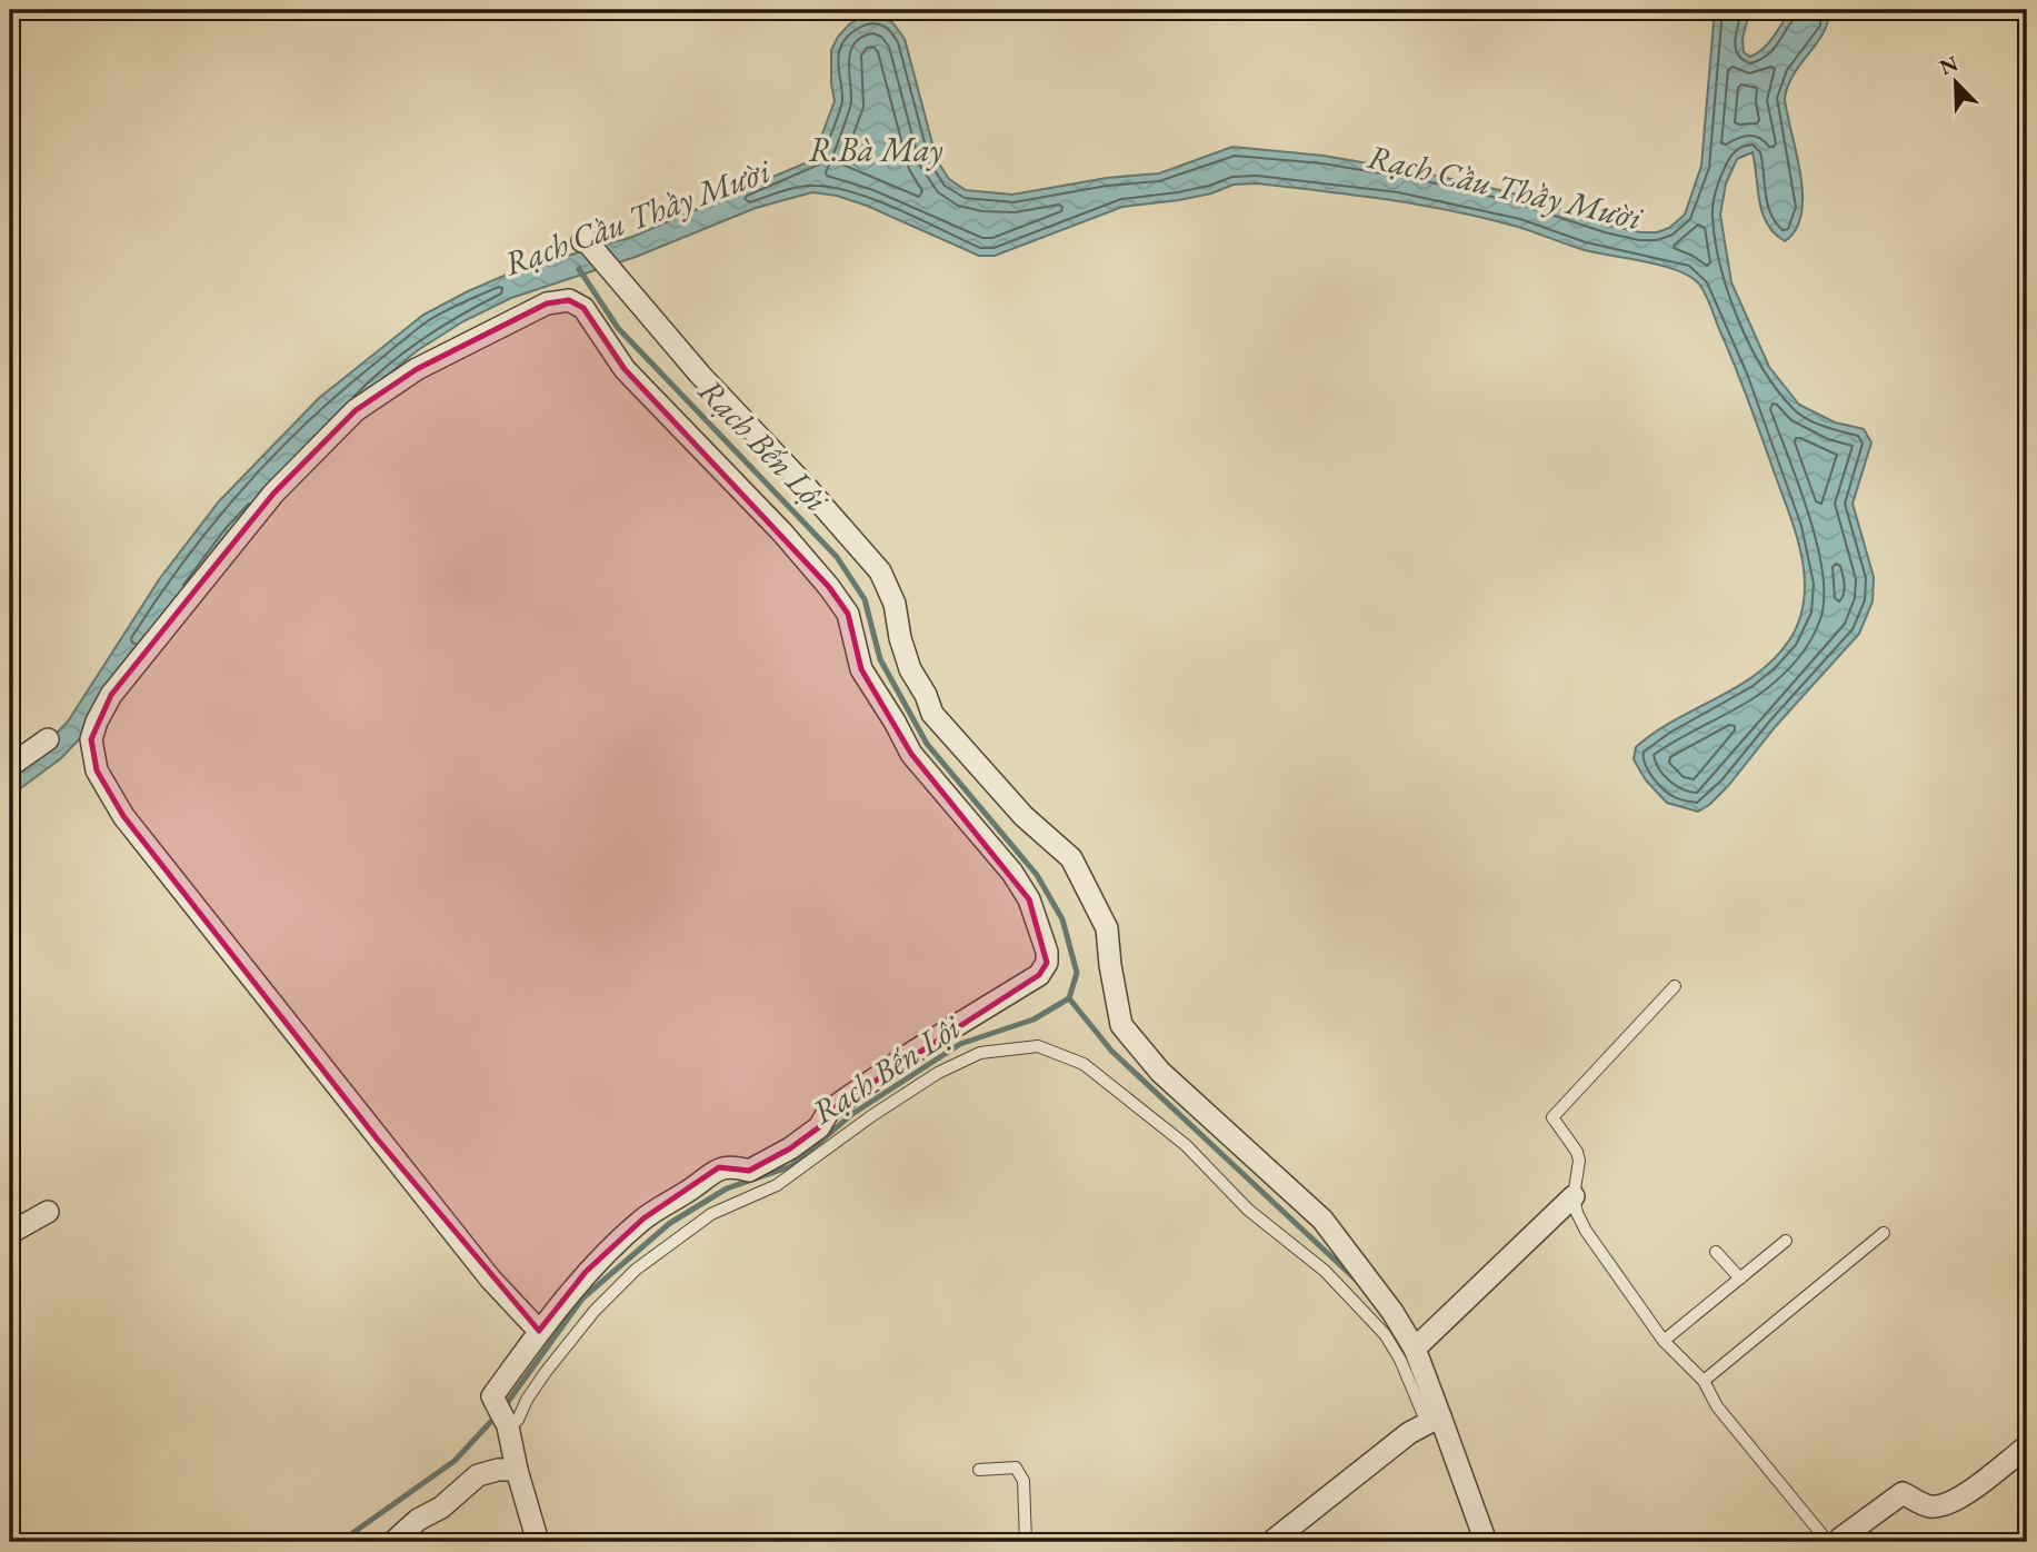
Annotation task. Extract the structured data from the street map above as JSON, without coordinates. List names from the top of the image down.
{
  "water": ["R.Bà May", "Rạch Cầu Thầy Mười", "Rạch Bến Lội"],
  "north": "top left"
}
